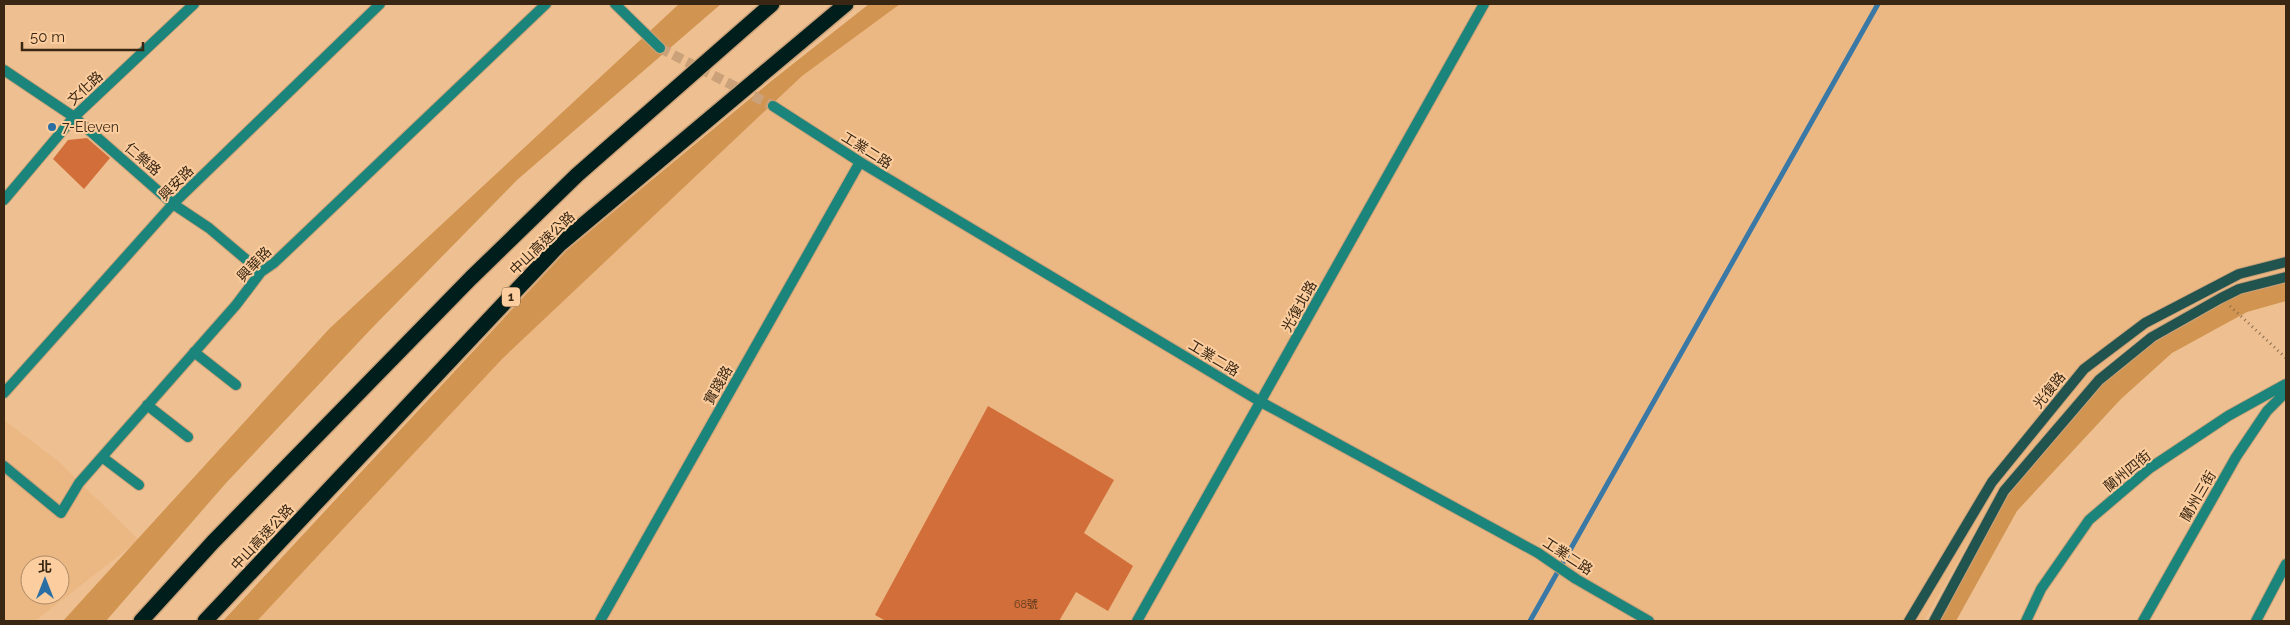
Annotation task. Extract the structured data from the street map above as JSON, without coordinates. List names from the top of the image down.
{
  "streets": {
    "highway": ["中山高速公路", "1"],
    "street": [
      "文化路",
      "工業二路",
      "仁樂路",
      "興安路",
      "興華路",
      "光復北路",
      "實踐路",
      "光復路",
      "蘭州四街",
      "蘭州三街"
    ]
  },
  "crossings": [
    ["文化路", "仁樂路"],
    ["工業二路", "光復北路"],
    ["工業二路", "實踐路"],
    ["仁樂路", "興安路"],
    ["仁樂路", "興華路"]
  ],
  "places": ["7-Eleven"],
  "house_numbers": ["68號"],
  "scale_bar": "50 m",
  "north": "top"
}
